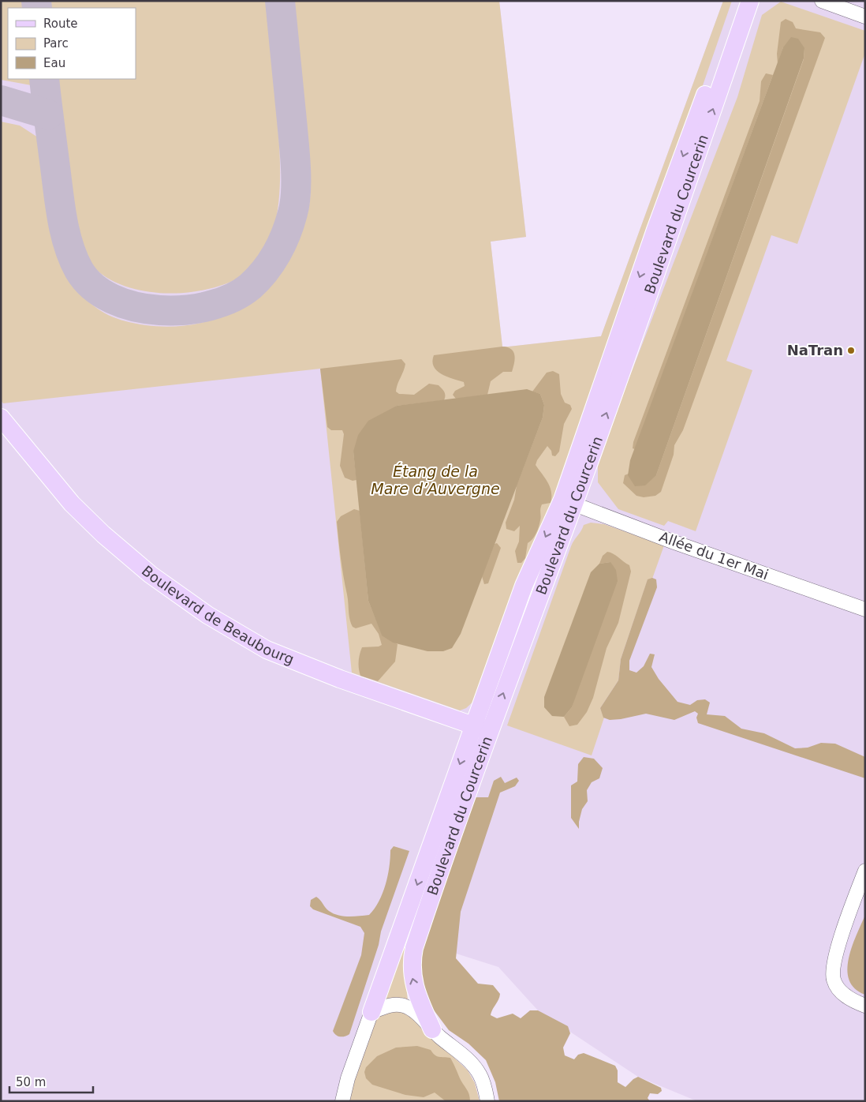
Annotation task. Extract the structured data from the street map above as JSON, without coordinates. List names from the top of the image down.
{
  "streets": {
    "main road": ["Boulevard du Courcerin", "Boulevard de Beaubourg"],
    "street": ["Allée du 1er Mai"]
  },
  "crossings": [
    ["Boulevard du Courcerin", "Allée du 1er Mai"],
    ["Boulevard du Courcerin", "Boulevard de Beaubourg"]
  ],
  "water": ["Étang de la Mare d’Auvergne"],
  "places": ["NaTran"],
  "legend": ["Route", "Parc", "Eau"],
  "scale_bar": "50 m"
}
